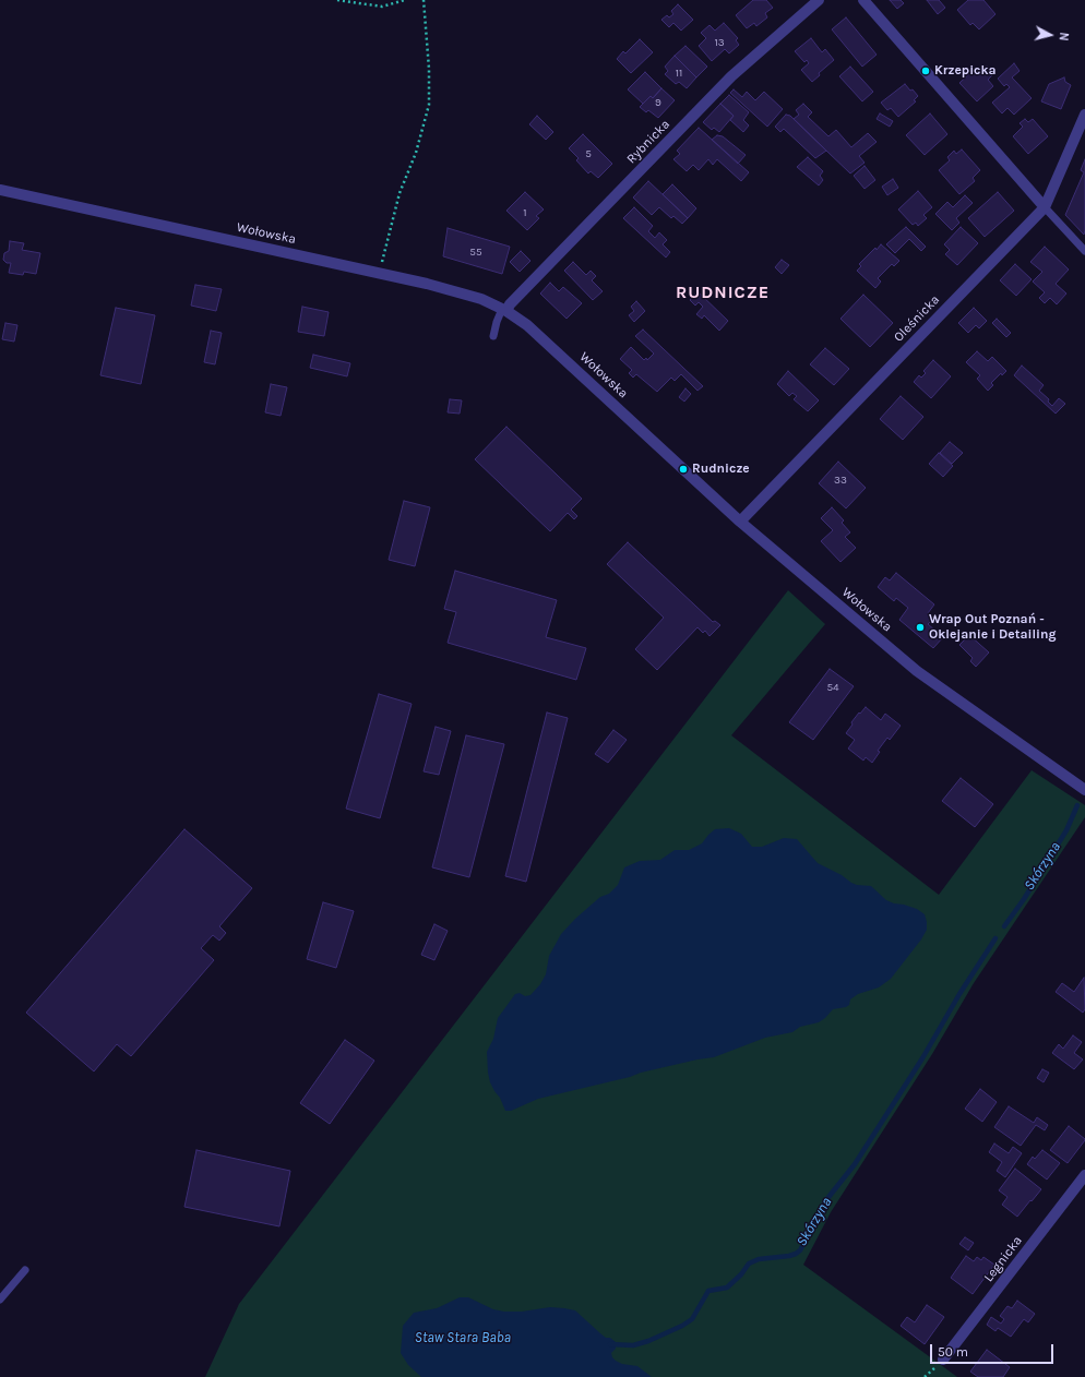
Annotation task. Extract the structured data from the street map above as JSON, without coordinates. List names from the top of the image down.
{
  "streets": {
    "street": [
      "Rybnicka",
      "Wołowska",
      "Oleśnicka",
      "Legnicka"
    ]
  },
  "crossings": [
    ["Rybnicka", "Wołowska"],
    ["Wołowska", "Oleśnicka"]
  ],
  "districts": ["RUDNICZE"],
  "water": ["Skórzyna", "Staw Stara Baba"],
  "places": ["Krzepicka", "Rudnicze", "Wrap Out Poznań - Oklejanie i Detailing"],
  "house_numbers": [
    "13",
    "11",
    "9",
    "5",
    "1",
    "55",
    "33",
    "54"
  ],
  "scale_bar": "50 m",
  "north": "right"
}
